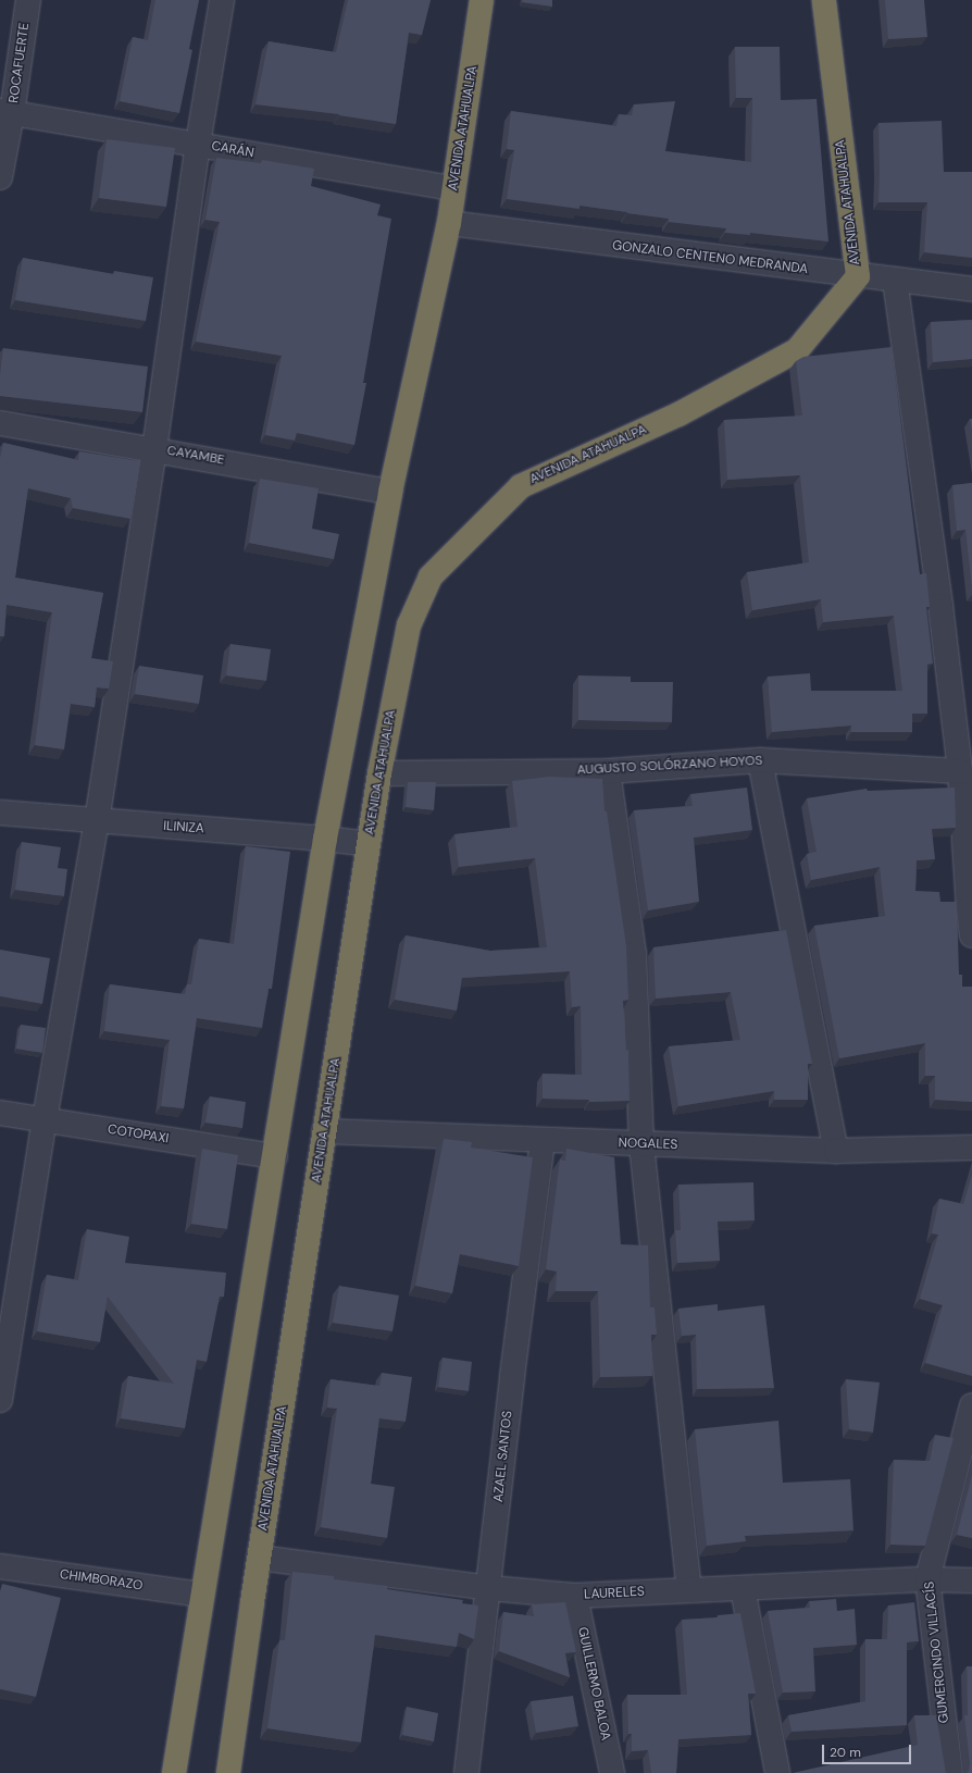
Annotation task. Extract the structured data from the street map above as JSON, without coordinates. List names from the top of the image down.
{
  "streets": {
    "highway": ["AVENIDA ATAHUALPA"],
    "street": [
      "ROCAFUERTE",
      "CARÁN",
      "GONZALO CENTENO MEDRANDA",
      "CAYAMBE",
      "AUGUSTO SOLÓRZANO HOYOS",
      "ILINIZA",
      "COTOPAXI",
      "NOGALES",
      "AZAEL SANTOS",
      "CHIMBORAZO",
      "LAURELES",
      "GUMERCINDO VILLACÍS",
      "GUILLERMO BALOA"
    ]
  },
  "crossings": [
    ["ROCAFUERTE", "CARÁN"],
    ["AVENIDA ATAHUALPA", "CARÁN"],
    ["AVENIDA ATAHUALPA", "GONZALO CENTENO MEDRANDA"],
    ["AVENIDA ATAHUALPA", "CAYAMBE"],
    ["AVENIDA ATAHUALPA", "AUGUSTO SOLÓRZANO HOYOS"],
    ["AVENIDA ATAHUALPA", "ILINIZA"],
    ["AVENIDA ATAHUALPA", "COTOPAXI"],
    ["AVENIDA ATAHUALPA", "NOGALES"],
    ["AVENIDA ATAHUALPA", "CHIMBORAZO"],
    ["AVENIDA ATAHUALPA", "LAURELES"],
    ["NOGALES", "AZAEL SANTOS"],
    ["AZAEL SANTOS", "LAURELES"],
    ["LAURELES", "GUMERCINDO VILLACÍS"],
    ["LAURELES", "GUILLERMO BALOA"]
  ],
  "scale_bar": "20 m"
}
